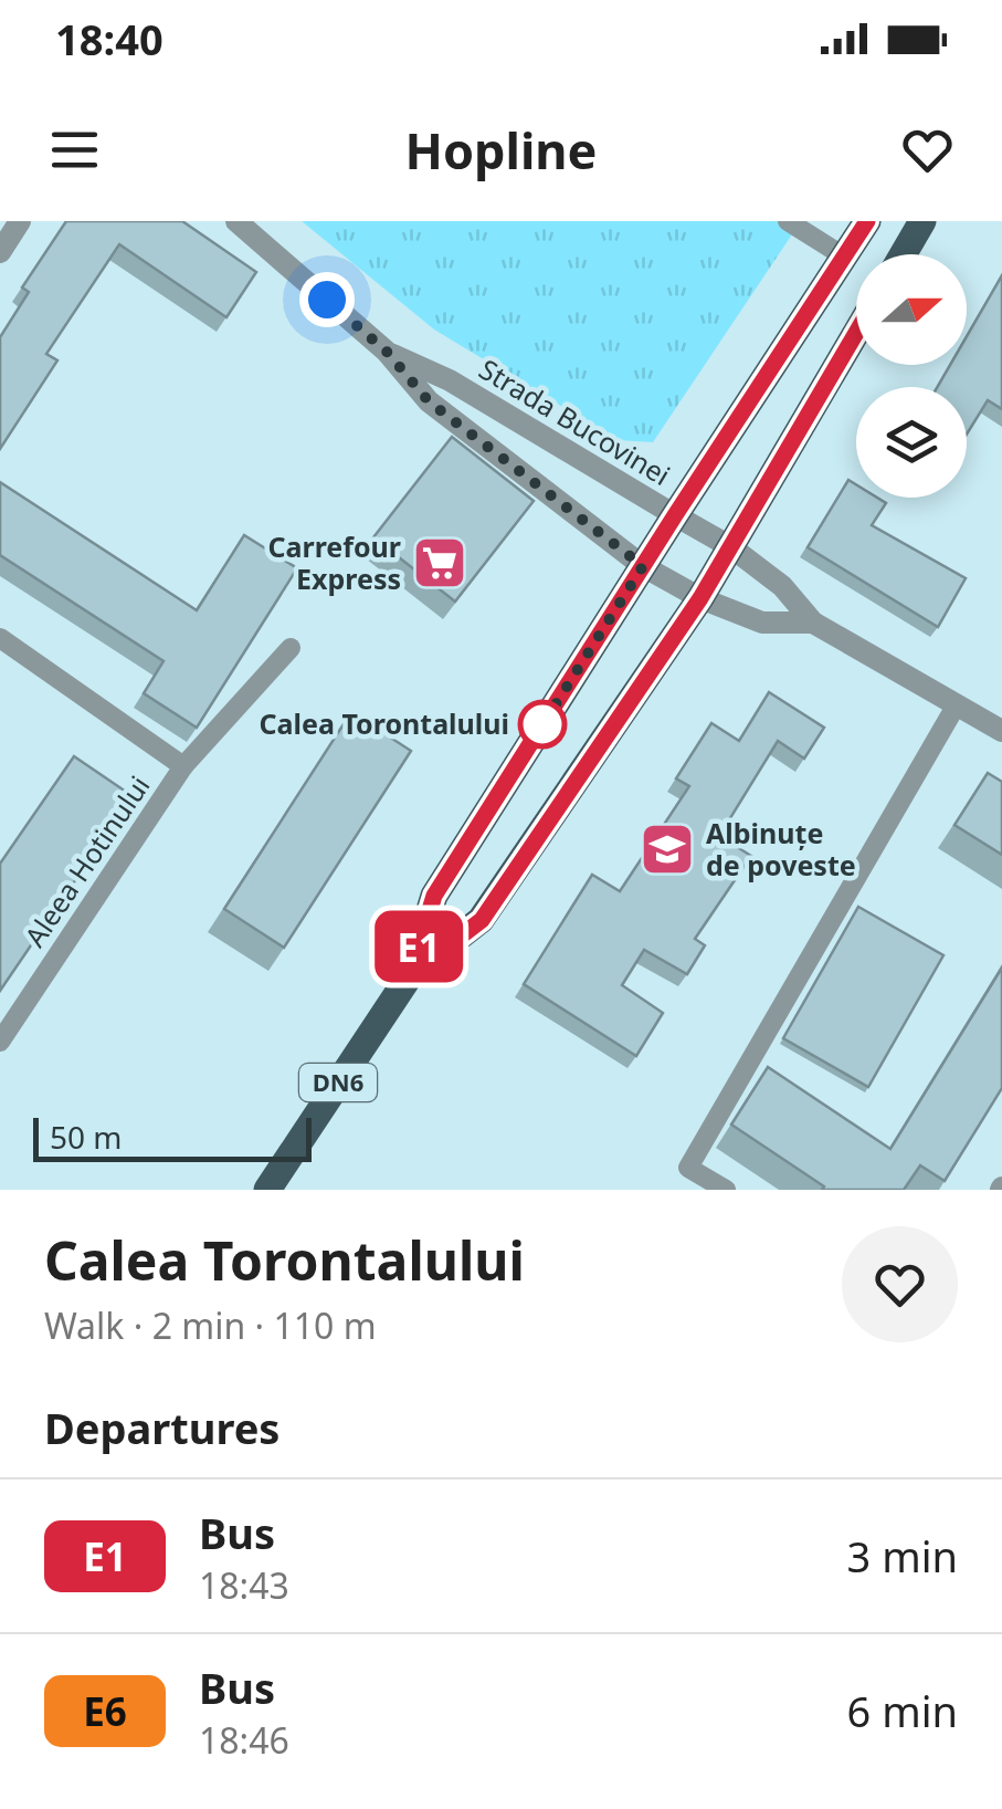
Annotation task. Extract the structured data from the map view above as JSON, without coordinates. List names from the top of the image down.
{
  "streets": {
    "main road": ["DN6"],
    "street": ["Strada Bucovinei"],
    "lane": ["Aleea Hotinului"]
  },
  "crossings": [
    ["Strada Bucovinei", "DN6"]
  ],
  "places": {
    "supermarket": ["Carrefour Express"],
    "other": ["Calea Torontalului"],
    "school or university": ["Albinuțe de poveste"]
  },
  "lines": ["bus line E1"],
  "scale_bar": "50 m",
  "north": "right",
  "page": {
    "status": "18:40",
    "header": "Hopline",
    "on_map": "E1",
    "scale": "50 m",
    "heading": [
      ["Calea Torontalului", "Walk · 2 min · 110 m"],
      "Departures"
    ],
    "list": [
      {
        "mark": "E1",
        "name": "Bus",
        "note": "18:43",
        "value": "3 min"
      },
      {
        "mark": "E6",
        "name": "Bus",
        "note": "18:46",
        "value": "6 min"
      }
    ]
  }
}
